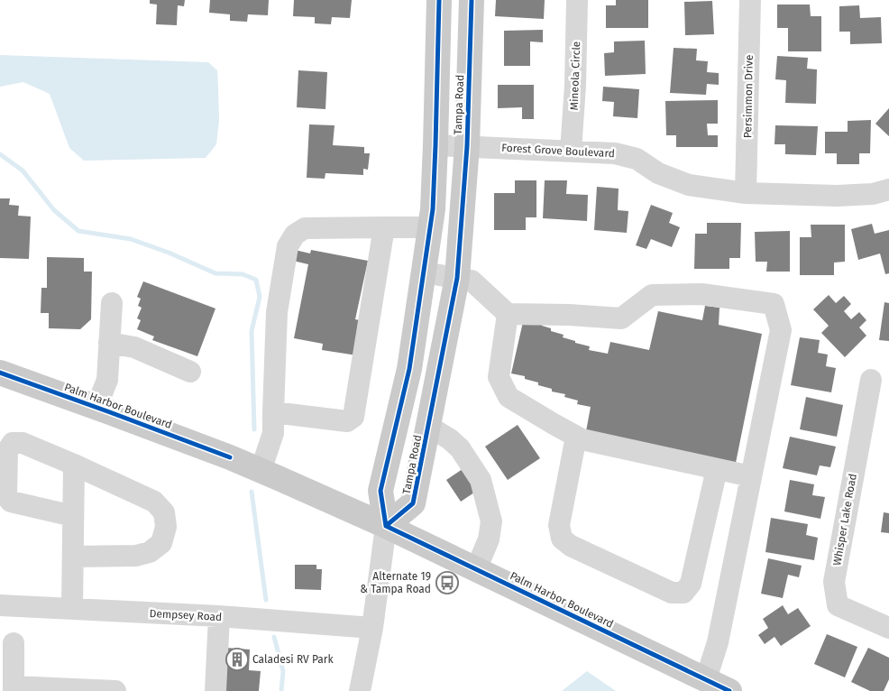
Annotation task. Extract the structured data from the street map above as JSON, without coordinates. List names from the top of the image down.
{
  "streets": {
    "main road": ["Tampa Road", "Palm Harbor Boulevard"],
    "street": [
      "Mineola Circle",
      "Persimmon Drive",
      "Forest Grove Boulevard",
      "Whisper Lake Road",
      "Dempsey Road"
    ]
  },
  "crossings": [
    ["Mineola Circle", "Forest Grove Boulevard"],
    ["Persimmon Drive", "Forest Grove Boulevard"],
    ["Tampa Road", "Forest Grove Boulevard"],
    ["Tampa Road", "Palm Harbor Boulevard"],
    ["Tampa Road", "Dempsey Road"]
  ],
  "places": {
    "bus stop": ["Alternate 19 & Tampa Road"],
    "building": ["Caladesi RV Park"]
  }
}
